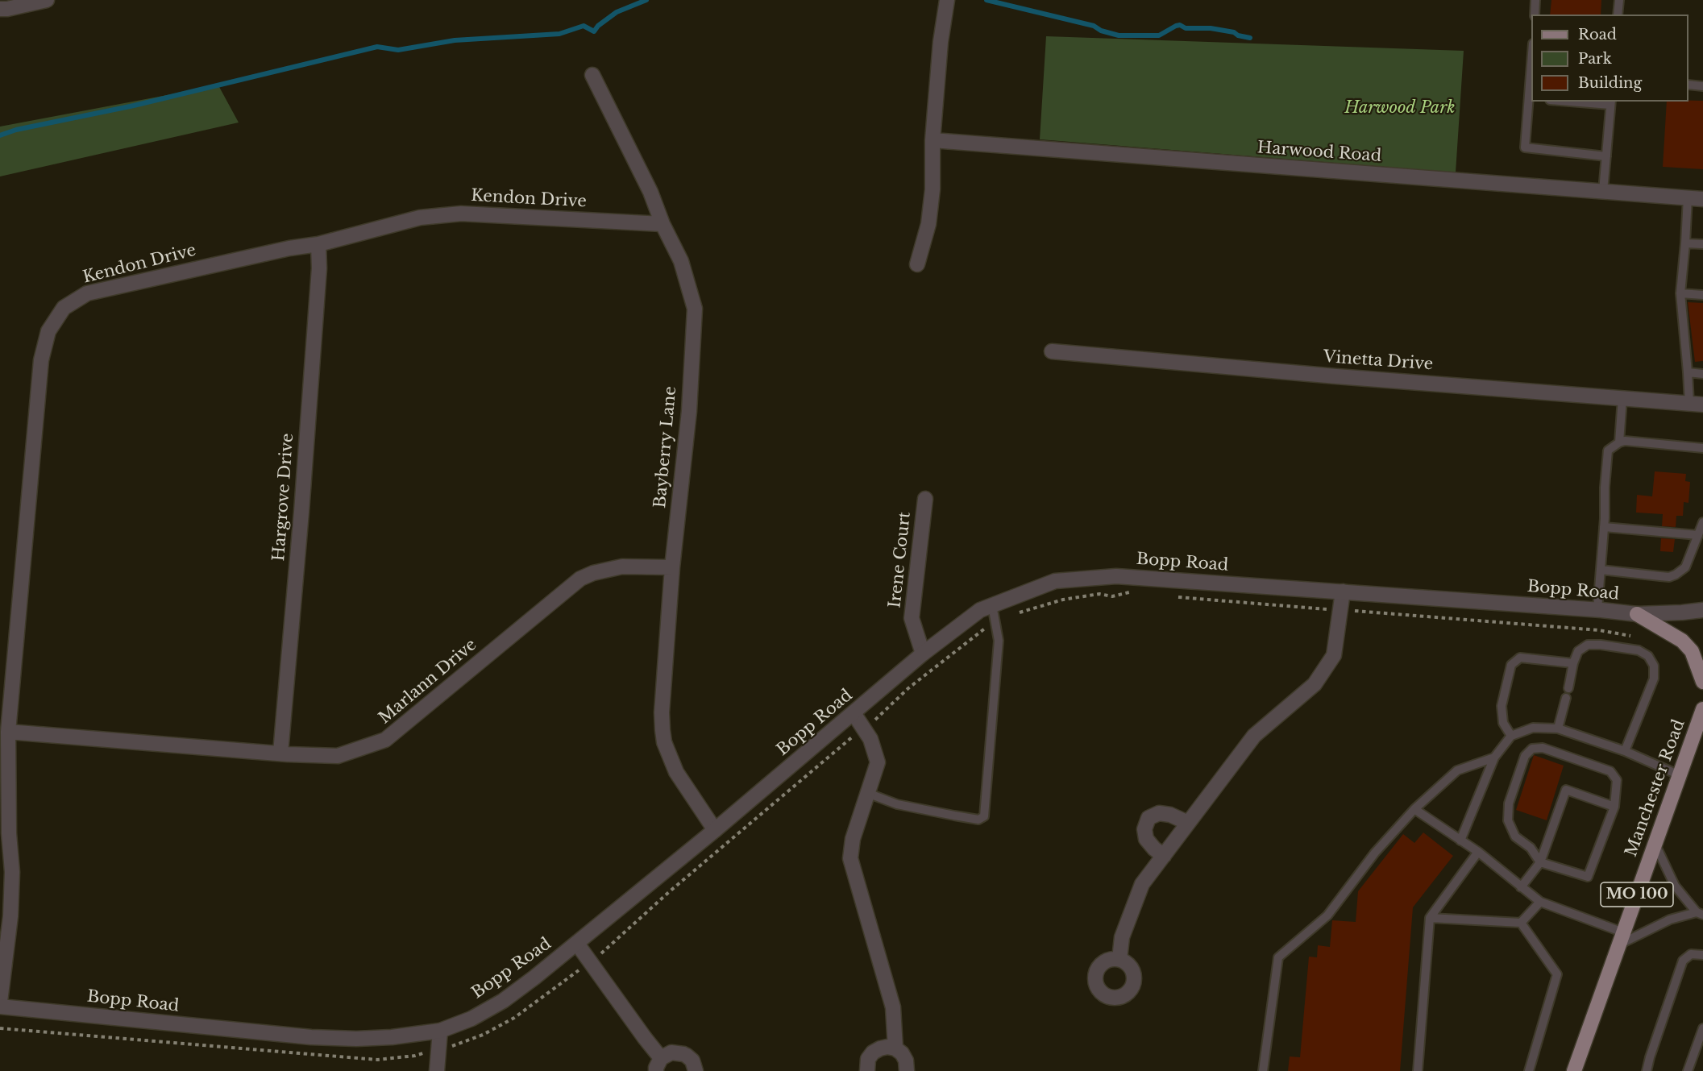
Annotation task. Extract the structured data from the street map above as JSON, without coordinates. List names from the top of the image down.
{
  "streets": {
    "main road": ["Manchester Road", "MO 100"],
    "street": [
      "Harwood Road",
      "Kendon Drive",
      "Vinetta Drive",
      "Bayberry Lane",
      "Hargrove Drive",
      "Irene Court",
      "Bopp Road",
      "Marlann Drive"
    ]
  },
  "crossings": [
    ["Kendon Drive", "Bayberry Lane"],
    ["Kendon Drive", "Hargrove Drive"],
    ["Kendon Drive", "Marlann Drive"],
    ["Bayberry Lane", "Bopp Road"],
    ["Bayberry Lane", "Marlann Drive"],
    ["Hargrove Drive", "Marlann Drive"],
    ["Irene Court", "Bopp Road"]
  ],
  "parks": ["Harwood Park"],
  "legend": ["Road", "Park", "Building"]
}
